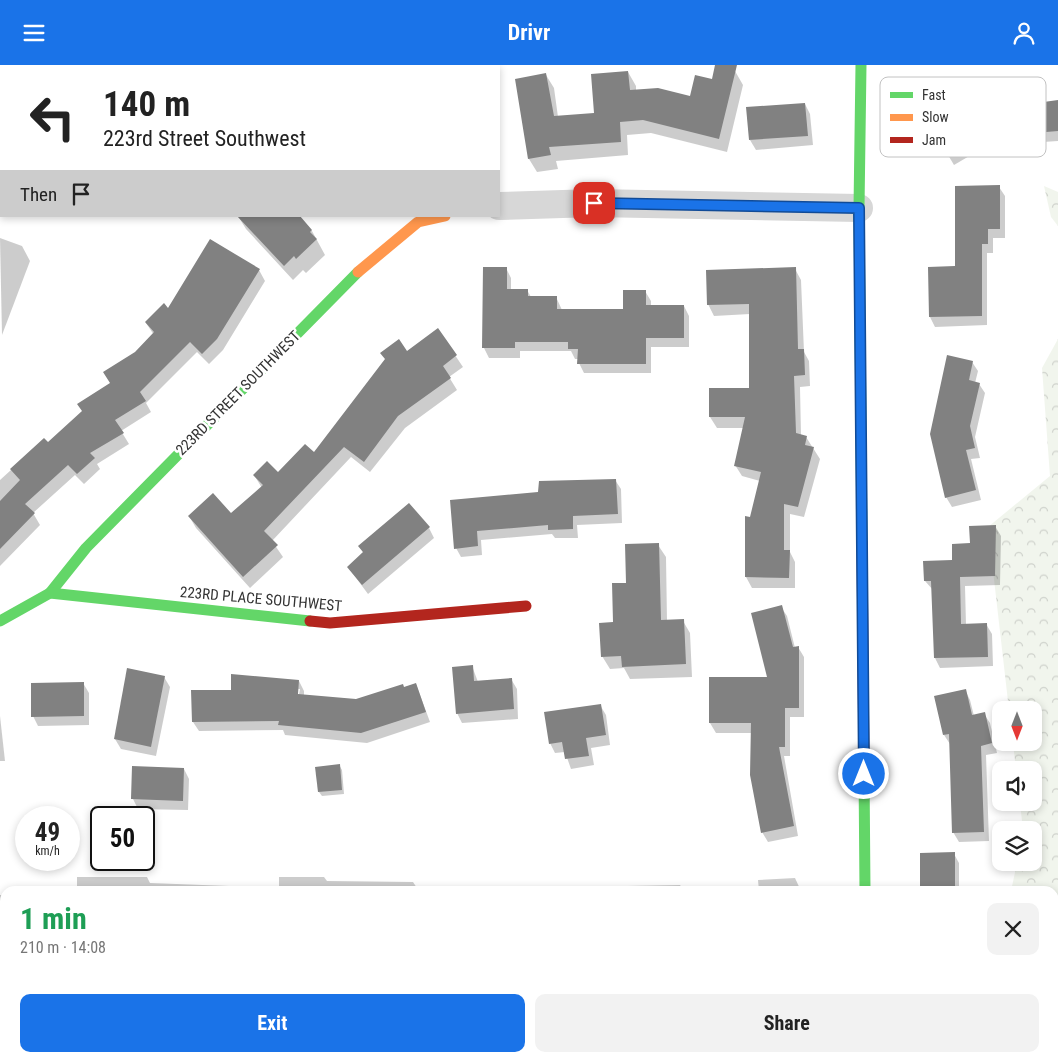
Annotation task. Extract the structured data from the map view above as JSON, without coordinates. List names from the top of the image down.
{
  "streets": {
    "street": ["223RD STREET SOUTHWEST", "223RD PLACE SOUTHWEST"]
  },
  "crossings": [
    ["223RD STREET SOUTHWEST", "223RD PLACE SOUTHWEST"]
  ],
  "legend": ["Fast", "Slow", "Jam"],
  "north": "bottom",
  "page": {
    "header": "Drivr",
    "turn": ["140 m", "223rd Street Southwest"],
    "then": "Then",
    "speed": "49 km/h",
    "limit": "50",
    "heading": ["1 min", "210 m · 14:08"],
    "buttons": ["Exit", "Share"]
  }
}
